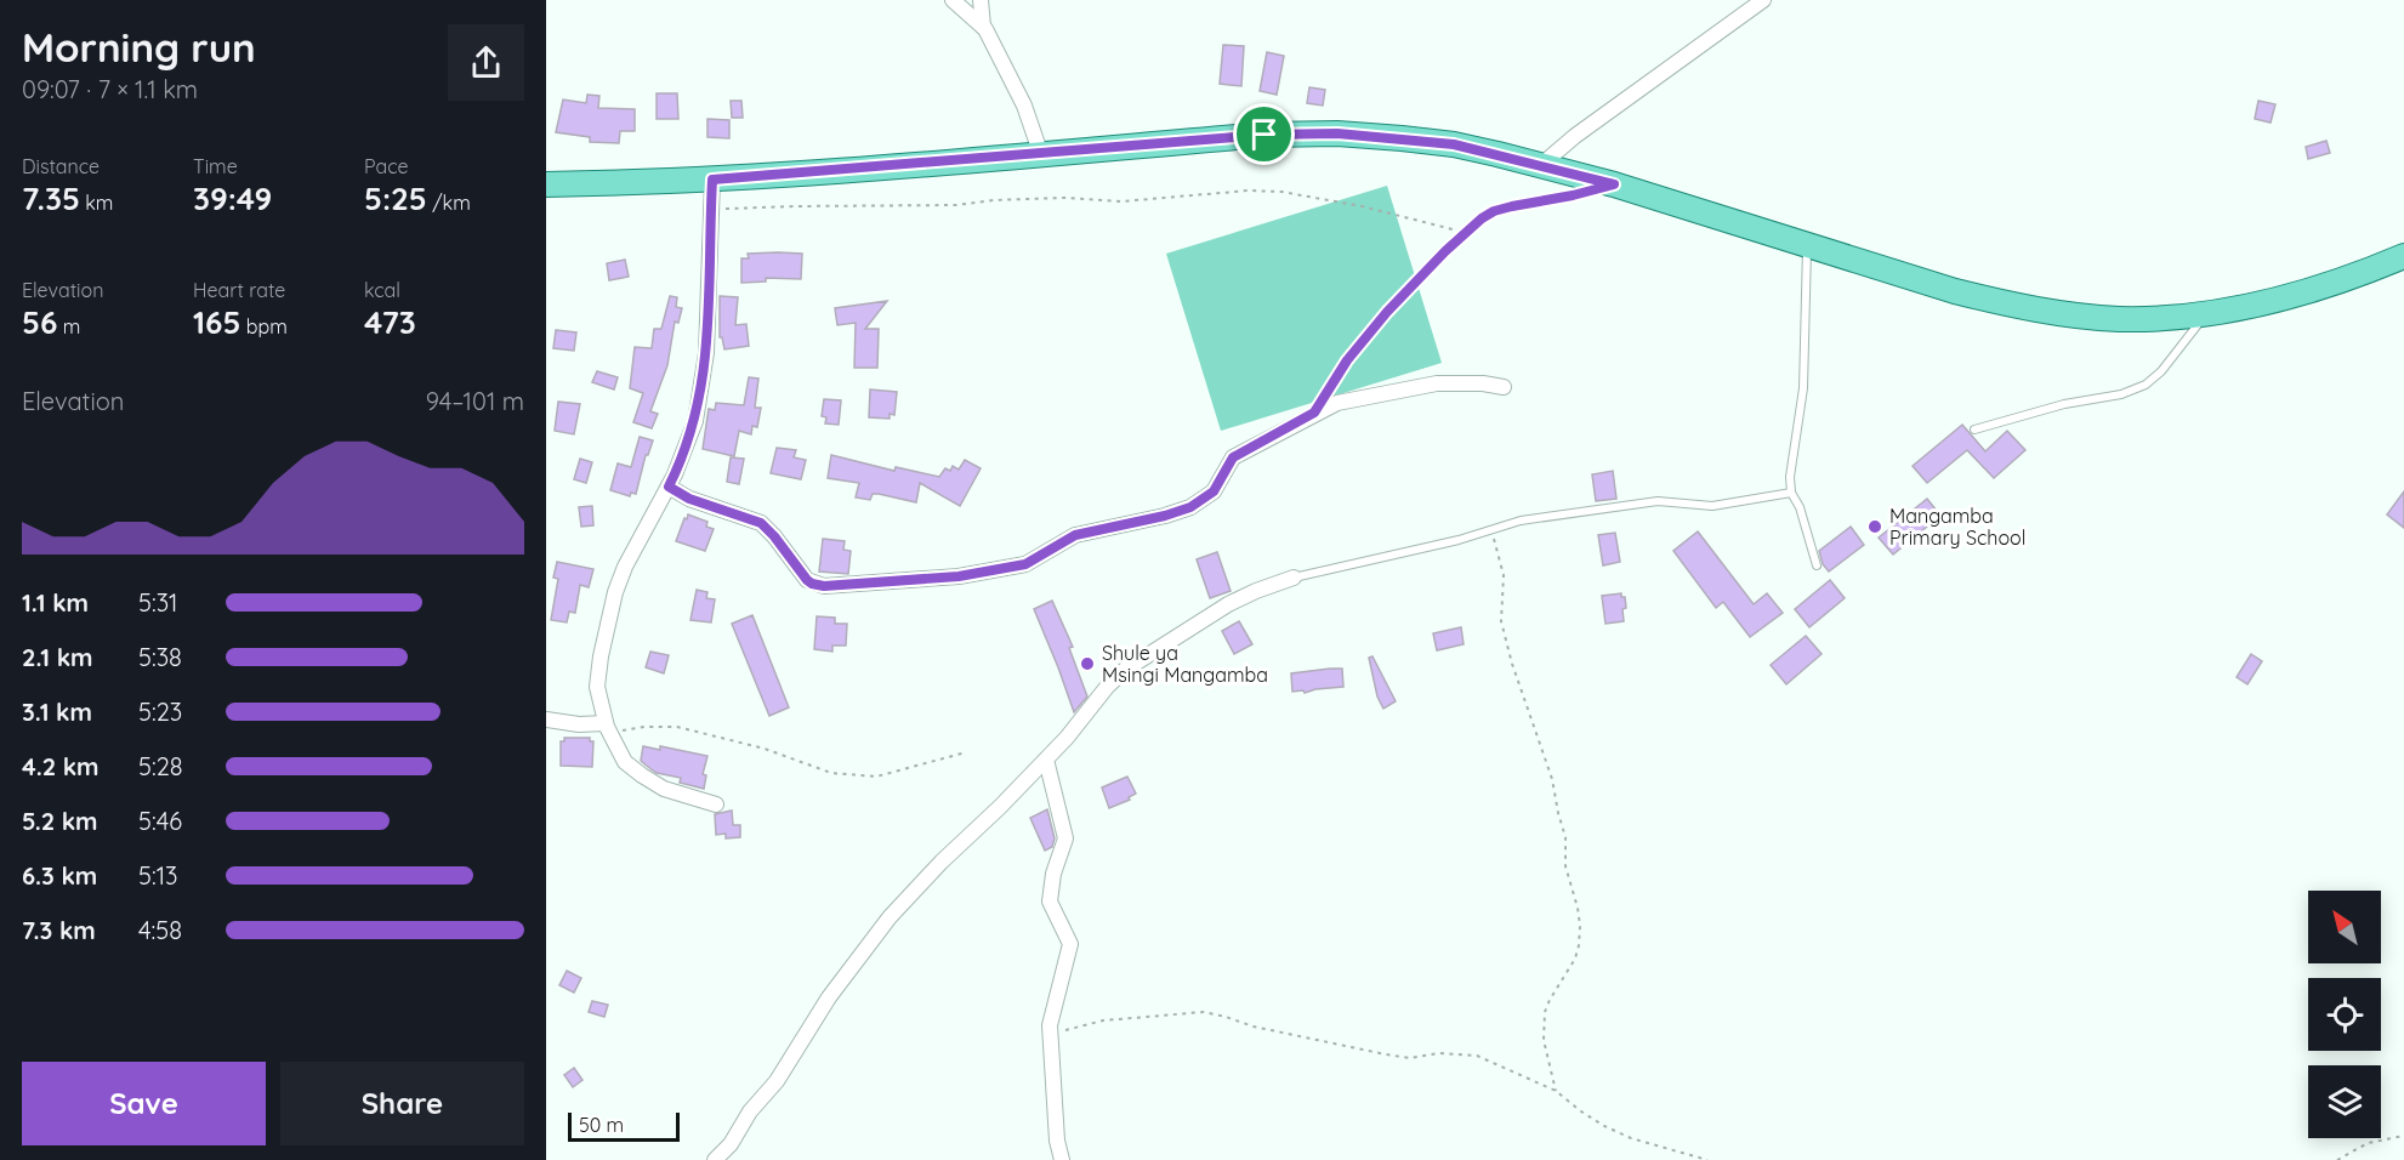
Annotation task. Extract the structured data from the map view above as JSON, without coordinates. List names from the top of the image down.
{
  "places": ["Mangamba Primary School", "Shule ya Msingi Mangamba"],
  "scale_bar": "50 m",
  "north": "top left",
  "page": {
    "heading": ["Morning run", "09:07 · 7 × 1.1 km"],
    "stats": [
      ["Distance", "7.35 km"],
      ["Time", "39:49"],
      ["Pace", "5:25 /km"],
      ["Elevation", "56 m"],
      ["Heart rate", "165 bpm"],
      ["kcal", "473"]
    ],
    "chart": ["Elevation", "94–101 m"],
    "list": [
      {
        "name": "1.1 km",
        "note": "5:31"
      },
      {
        "name": "2.1 km",
        "note": "5:38"
      },
      {
        "name": "3.1 km",
        "note": "5:23"
      },
      {
        "name": "4.2 km",
        "note": "5:28"
      },
      {
        "name": "5.2 km",
        "note": "5:46"
      },
      {
        "name": "6.3 km",
        "note": "5:13"
      },
      {
        "name": "7.3 km",
        "note": "4:58"
      }
    ],
    "buttons": ["Save", "Share"],
    "scale": "50 m"
  }
}
